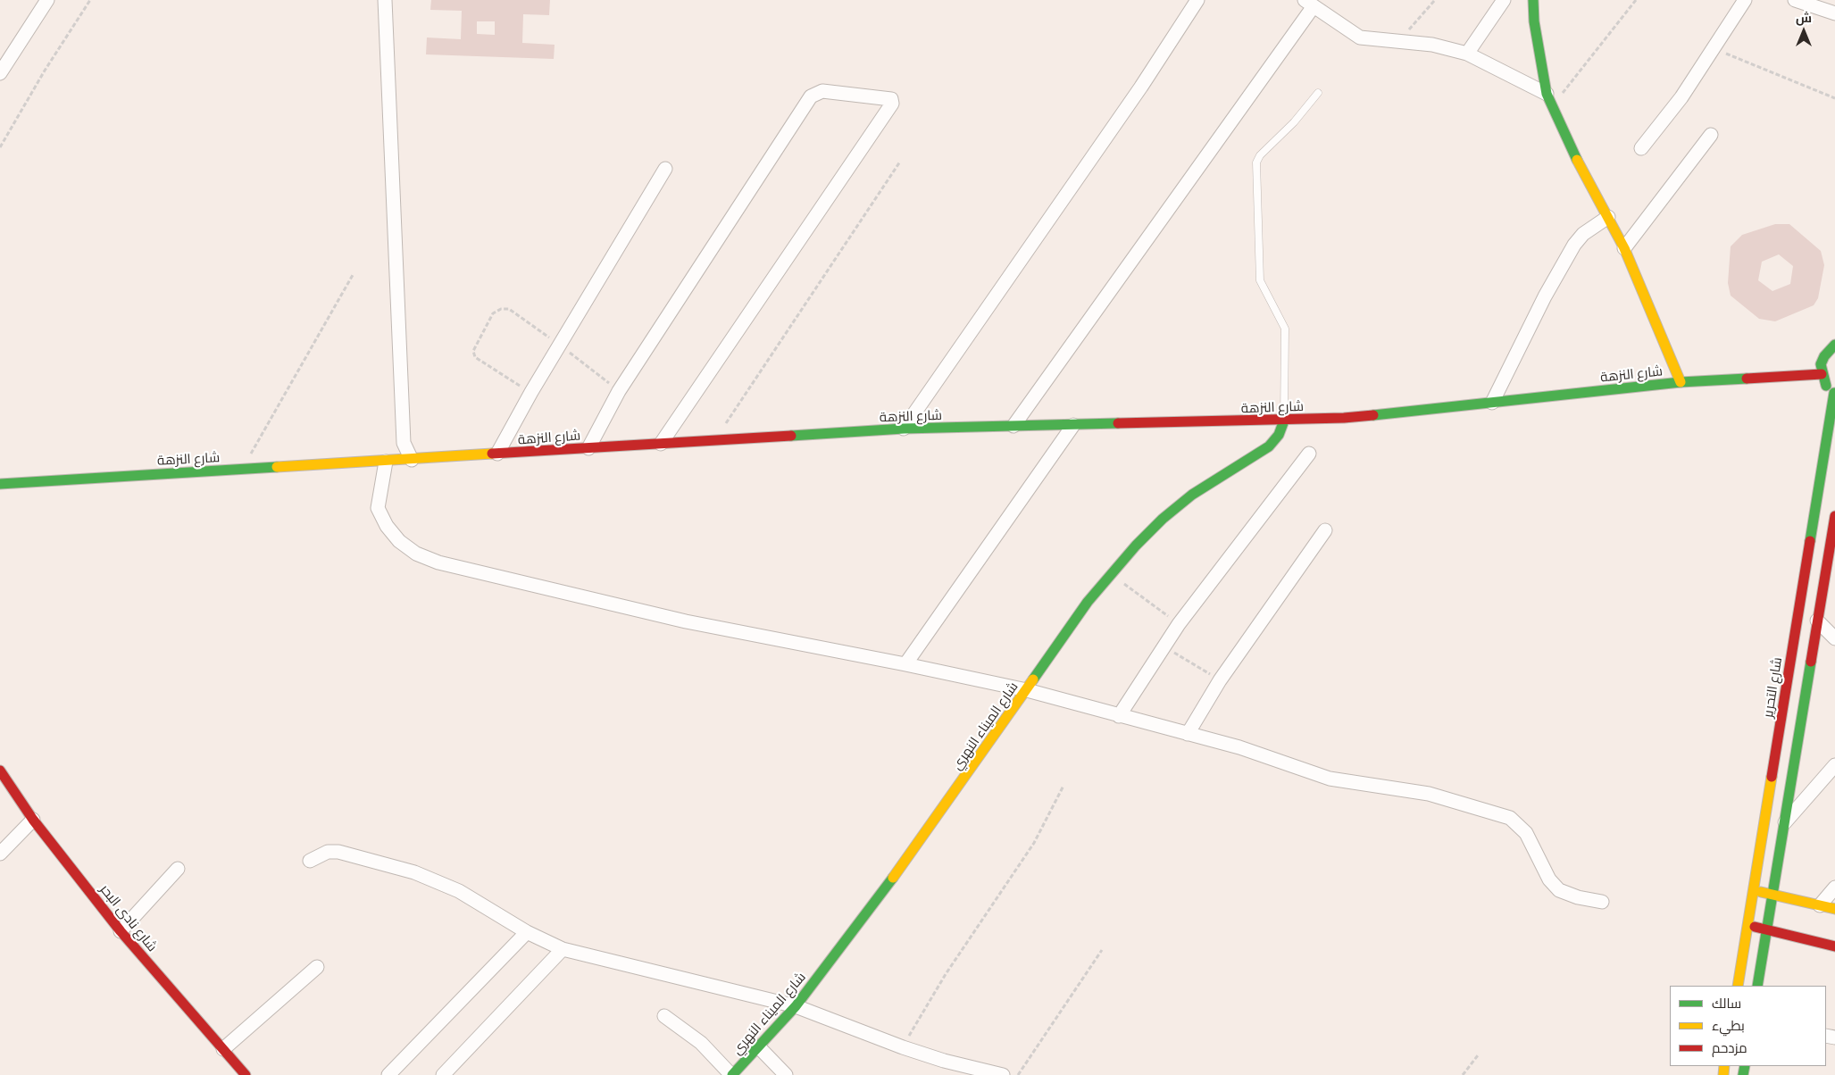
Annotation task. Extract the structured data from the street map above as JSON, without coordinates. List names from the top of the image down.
{
  "streets": {
    "street": [
      "شارع النزهة",
      "شارع التحرير",
      "شارع الميناء النهري",
      "شارع نادى البحر"
    ]
  },
  "crossings": [
    ["شارع النزهة", "شارع الميناء النهري"]
  ],
  "legend": ["سالك", "بطيء", "مزدحم"],
  "north": "top"
}
